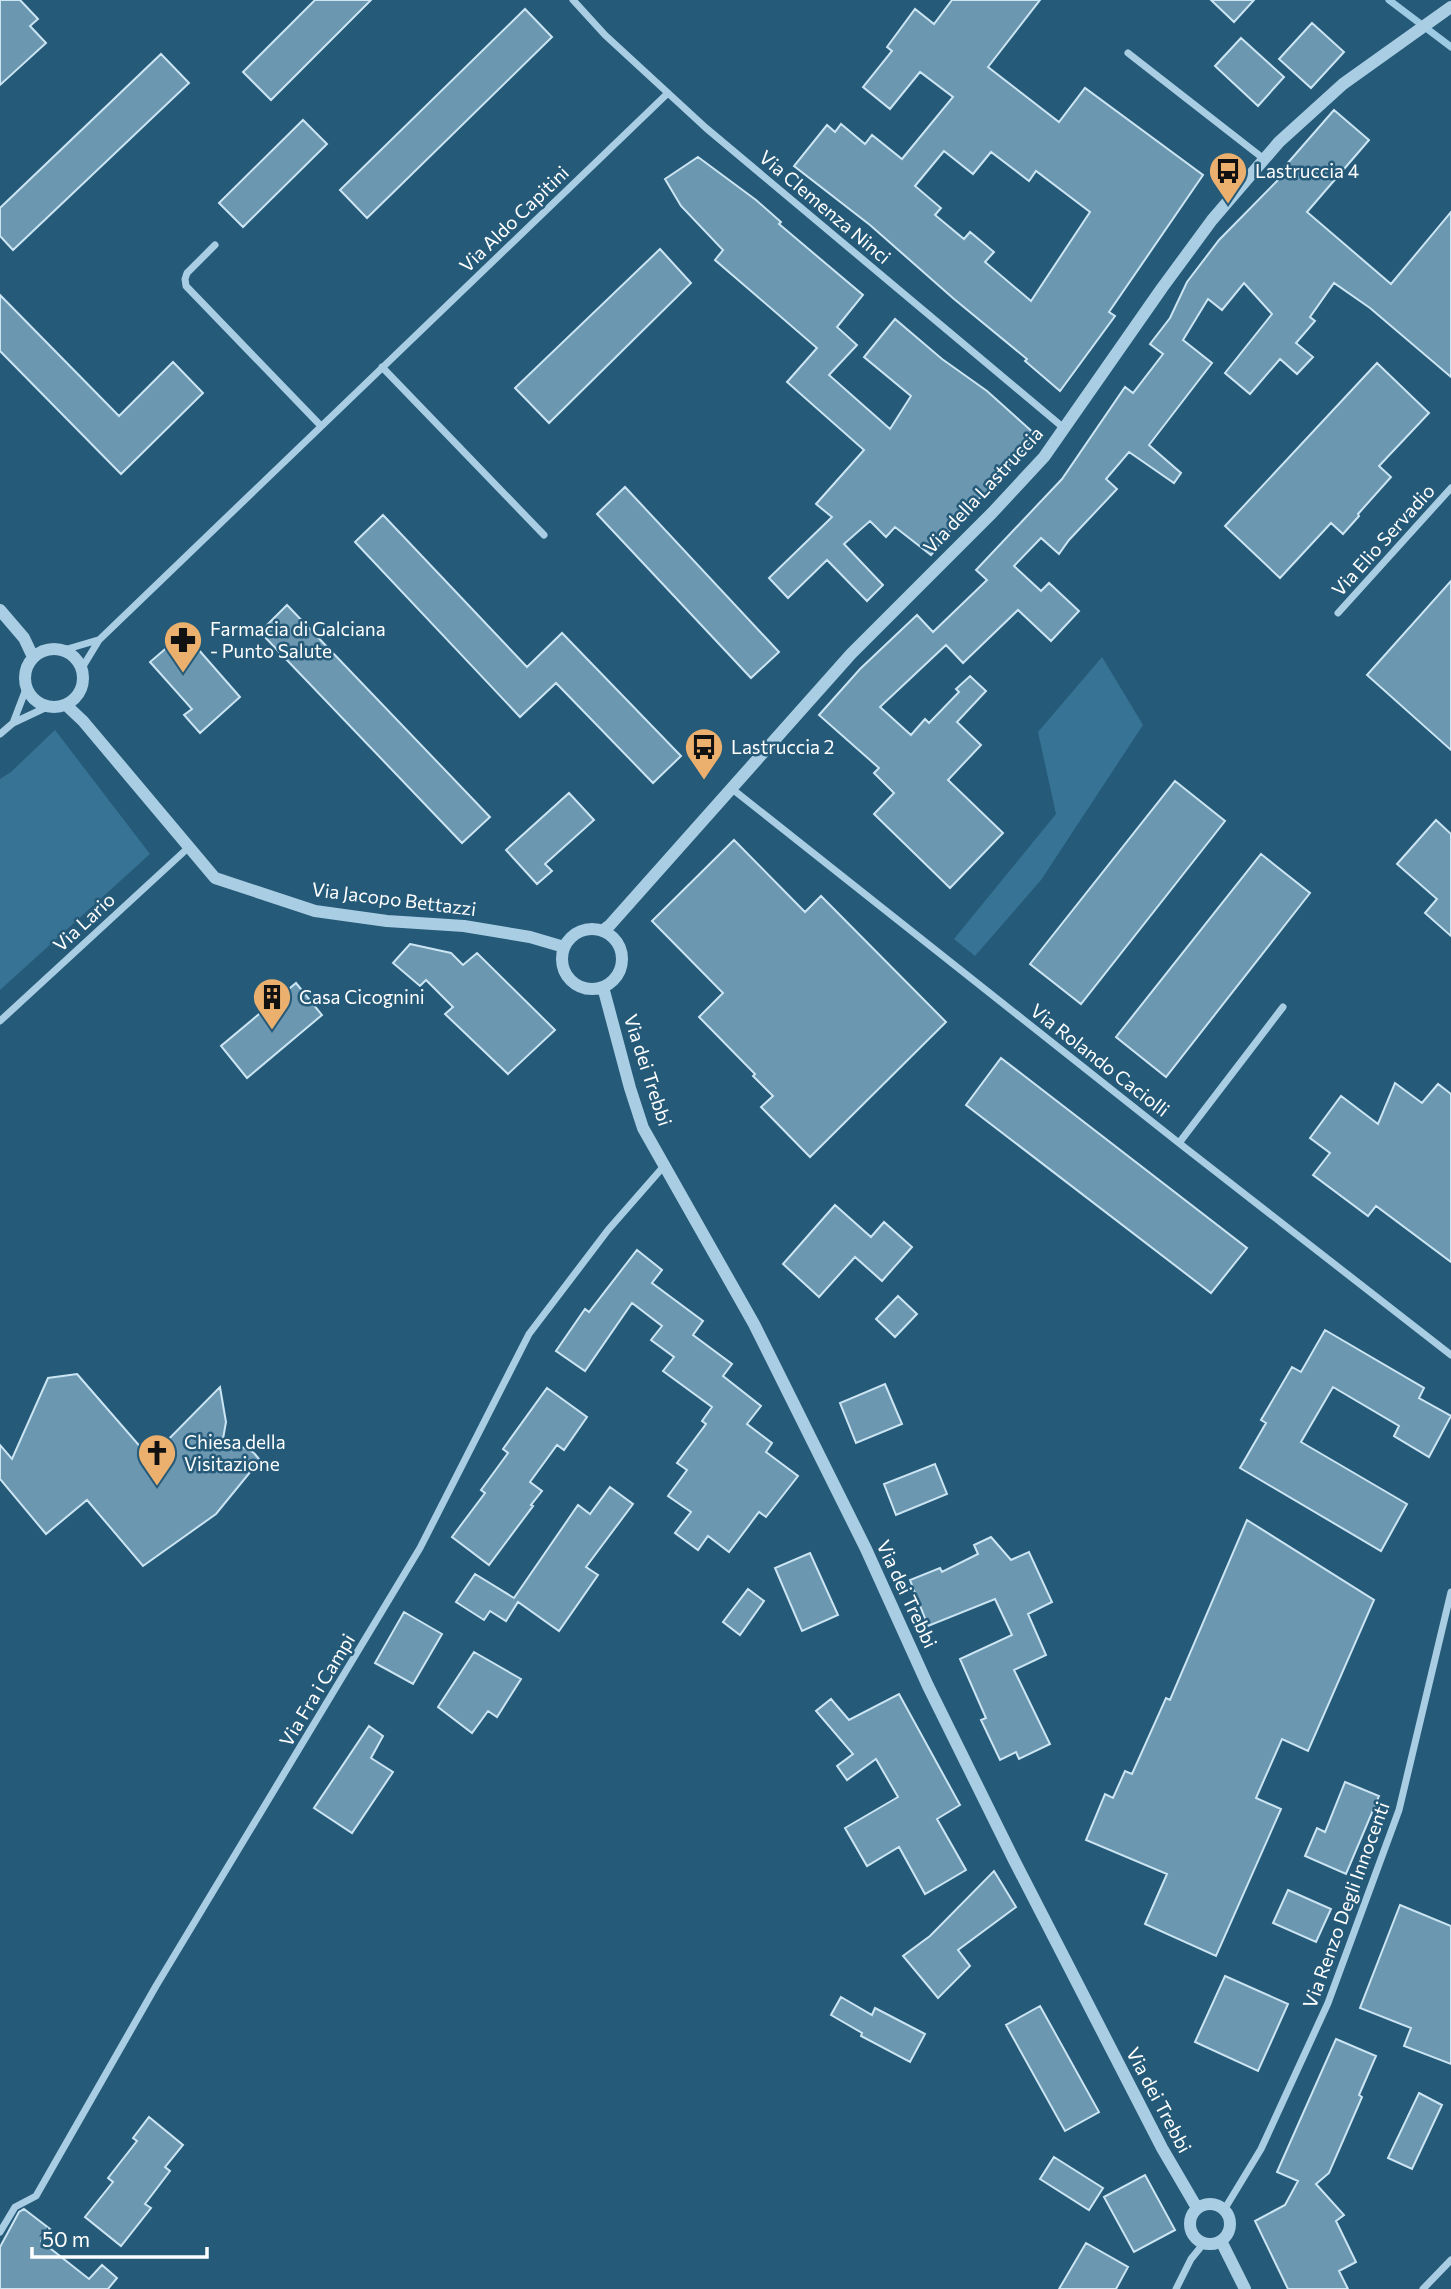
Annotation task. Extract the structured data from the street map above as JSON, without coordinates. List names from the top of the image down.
{
  "streets": {
    "street": [
      "Via Clemenza Ninci",
      "Via Aldo Capitini",
      "Via della Lastruccia",
      "Via Elio Servadio",
      "Via Jacopo Bettazzi",
      "Via Lario",
      "Via Rolando Caciolli",
      "Via dei Trebbi",
      "Via Fra i Campi",
      "Via Renzo Degli Innocenti"
    ]
  },
  "crossings": [
    ["Via Clemenza Ninci", "Via Aldo Capitini"],
    ["Via Clemenza Ninci", "Via della Lastruccia"],
    ["Via Aldo Capitini", "Via Jacopo Bettazzi"],
    ["Via della Lastruccia", "Via Jacopo Bettazzi"],
    ["Via della Lastruccia", "Via Rolando Caciolli"],
    ["Via della Lastruccia", "Via dei Trebbi"],
    ["Via Jacopo Bettazzi", "Via Lario"],
    ["Via Jacopo Bettazzi", "Via dei Trebbi"],
    ["Via dei Trebbi", "Via Fra i Campi"],
    ["Via dei Trebbi", "Via Renzo Degli Innocenti"]
  ],
  "places": {
    "bus stop": ["Lastruccia 4", "Lastruccia 2"],
    "pharmacy": ["Farmacia di Galciana - Punto Salute"],
    "building": ["Casa Cicognini"],
    "church": ["Chiesa della Visitazione"]
  },
  "scale_bar": "50 m"
}
